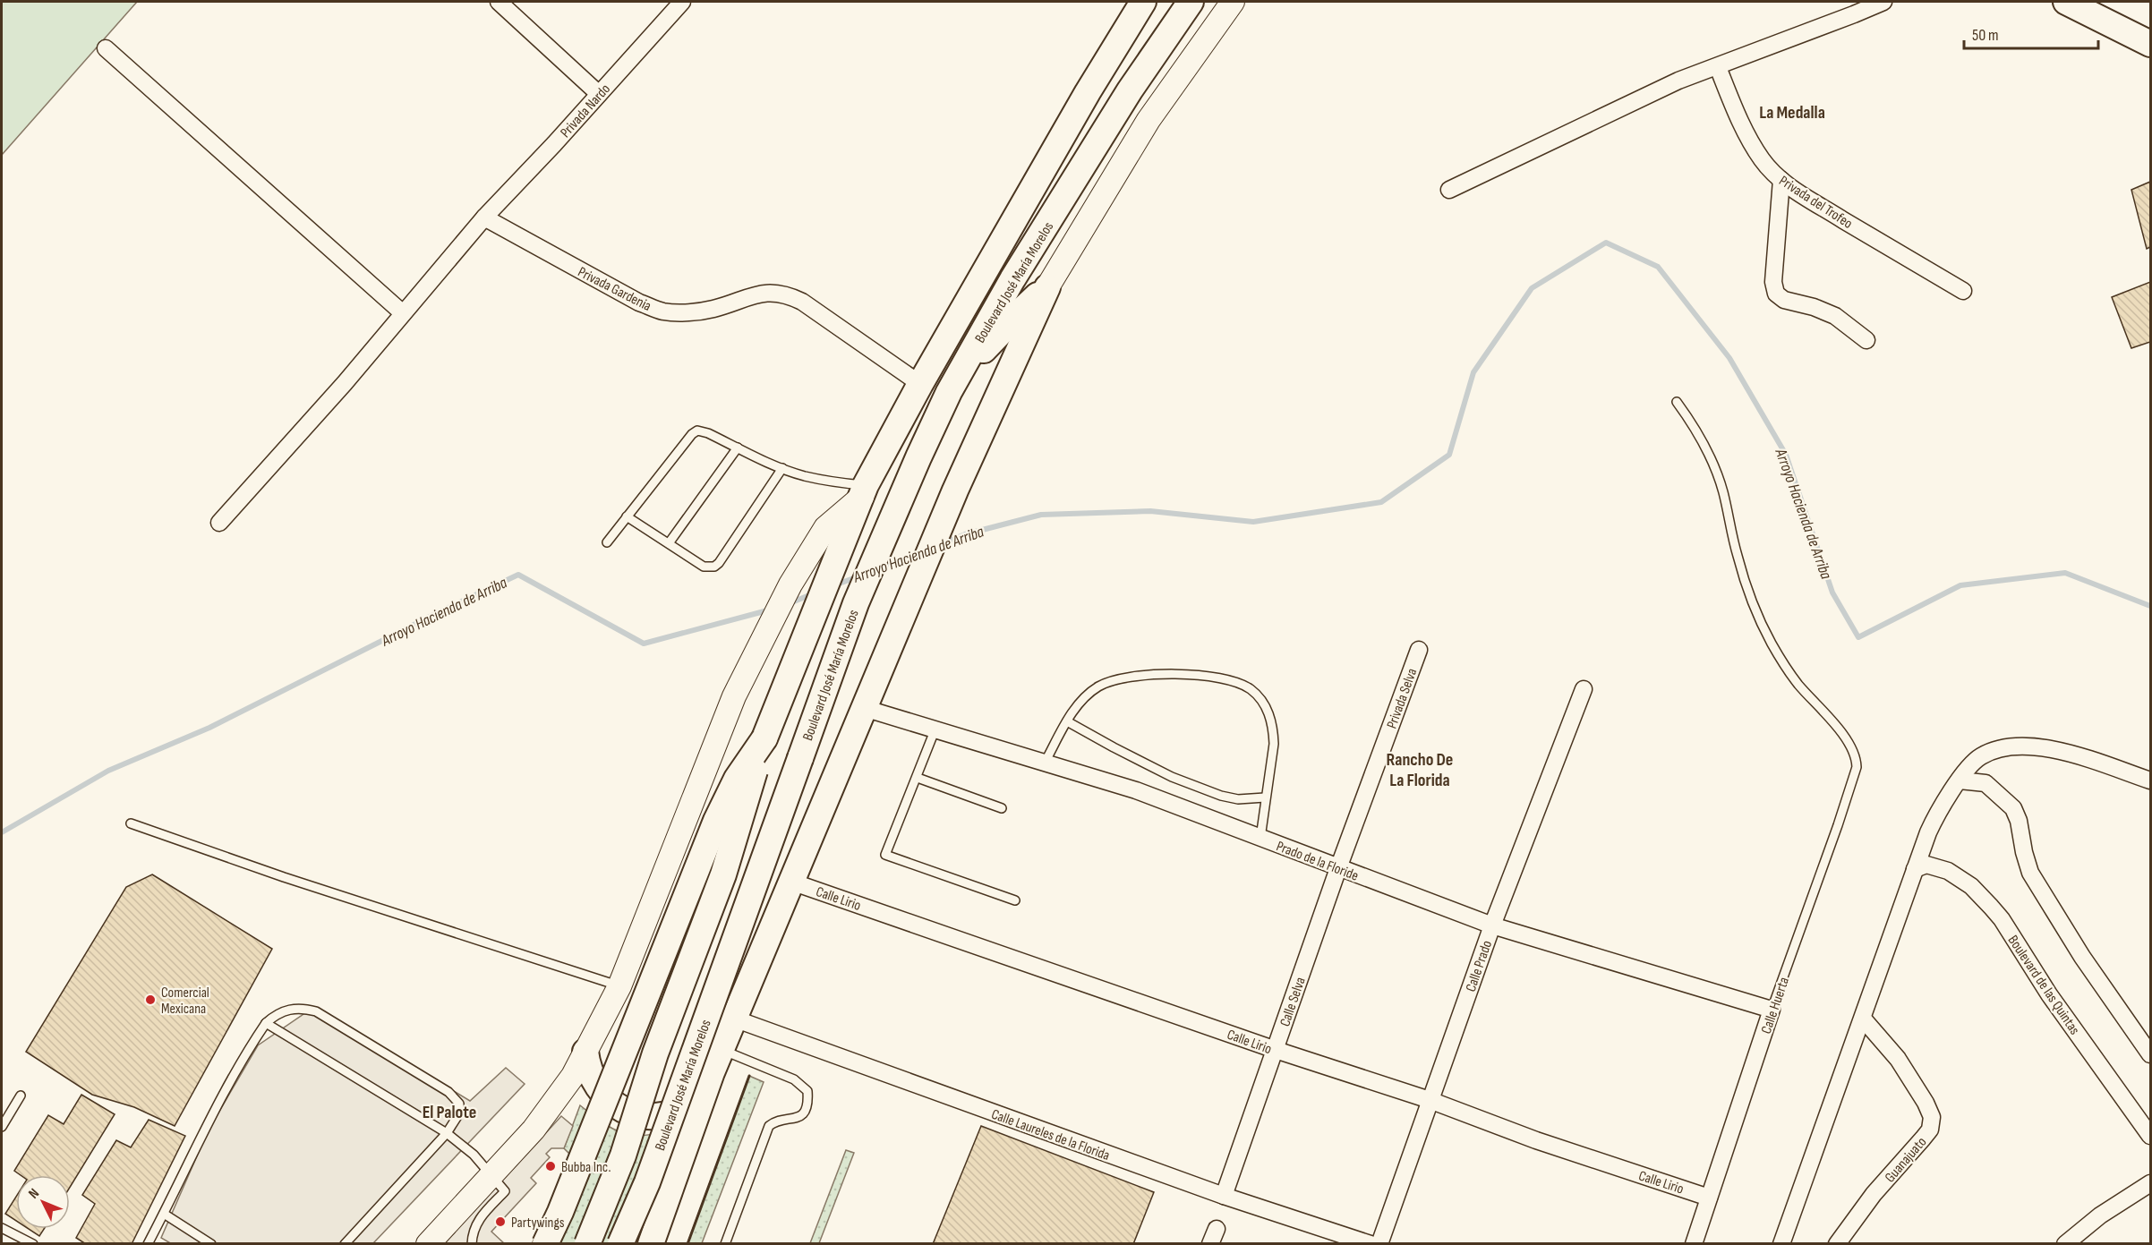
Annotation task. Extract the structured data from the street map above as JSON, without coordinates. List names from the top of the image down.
{
  "streets": {
    "main road": ["Boulevard José María Morelos"],
    "street": [
      "Privada Nardo",
      "Privada del Trofeo",
      "Privada Gardenia",
      "Privada Selva",
      "Prado de la Floride",
      "Calle Lirio",
      "Calle Prado",
      "Boulevard de las Quintas",
      "Calle Selva",
      "Calle Huerta",
      "Calle Laureles de la Florida",
      "Guanajuato"
    ]
  },
  "crossings": [
    ["Privada Nardo", "Privada Gardenia"],
    ["Boulevard José María Morelos", "Privada Gardenia"],
    ["Privada Selva", "Prado de la Floride"],
    ["Privada Selva", "Calle Selva"],
    ["Prado de la Floride", "Calle Prado"],
    ["Prado de la Floride", "Calle Selva"],
    ["Prado de la Floride", "Calle Huerta"],
    ["Calle Lirio", "Calle Prado"],
    ["Calle Lirio", "Calle Selva"],
    ["Calle Lirio", "Calle Huerta"],
    ["Calle Selva", "Calle Laureles de la Florida"]
  ],
  "districts": ["La Medalla", "Rancho De La Florida", "El Palote"],
  "water": ["Arroyo Hacienda de Arriba"],
  "places": ["Comercial Mexicana", "Bubba Inc.", "Partywings"],
  "scale_bar": "50 m",
  "north": "top left"
}
